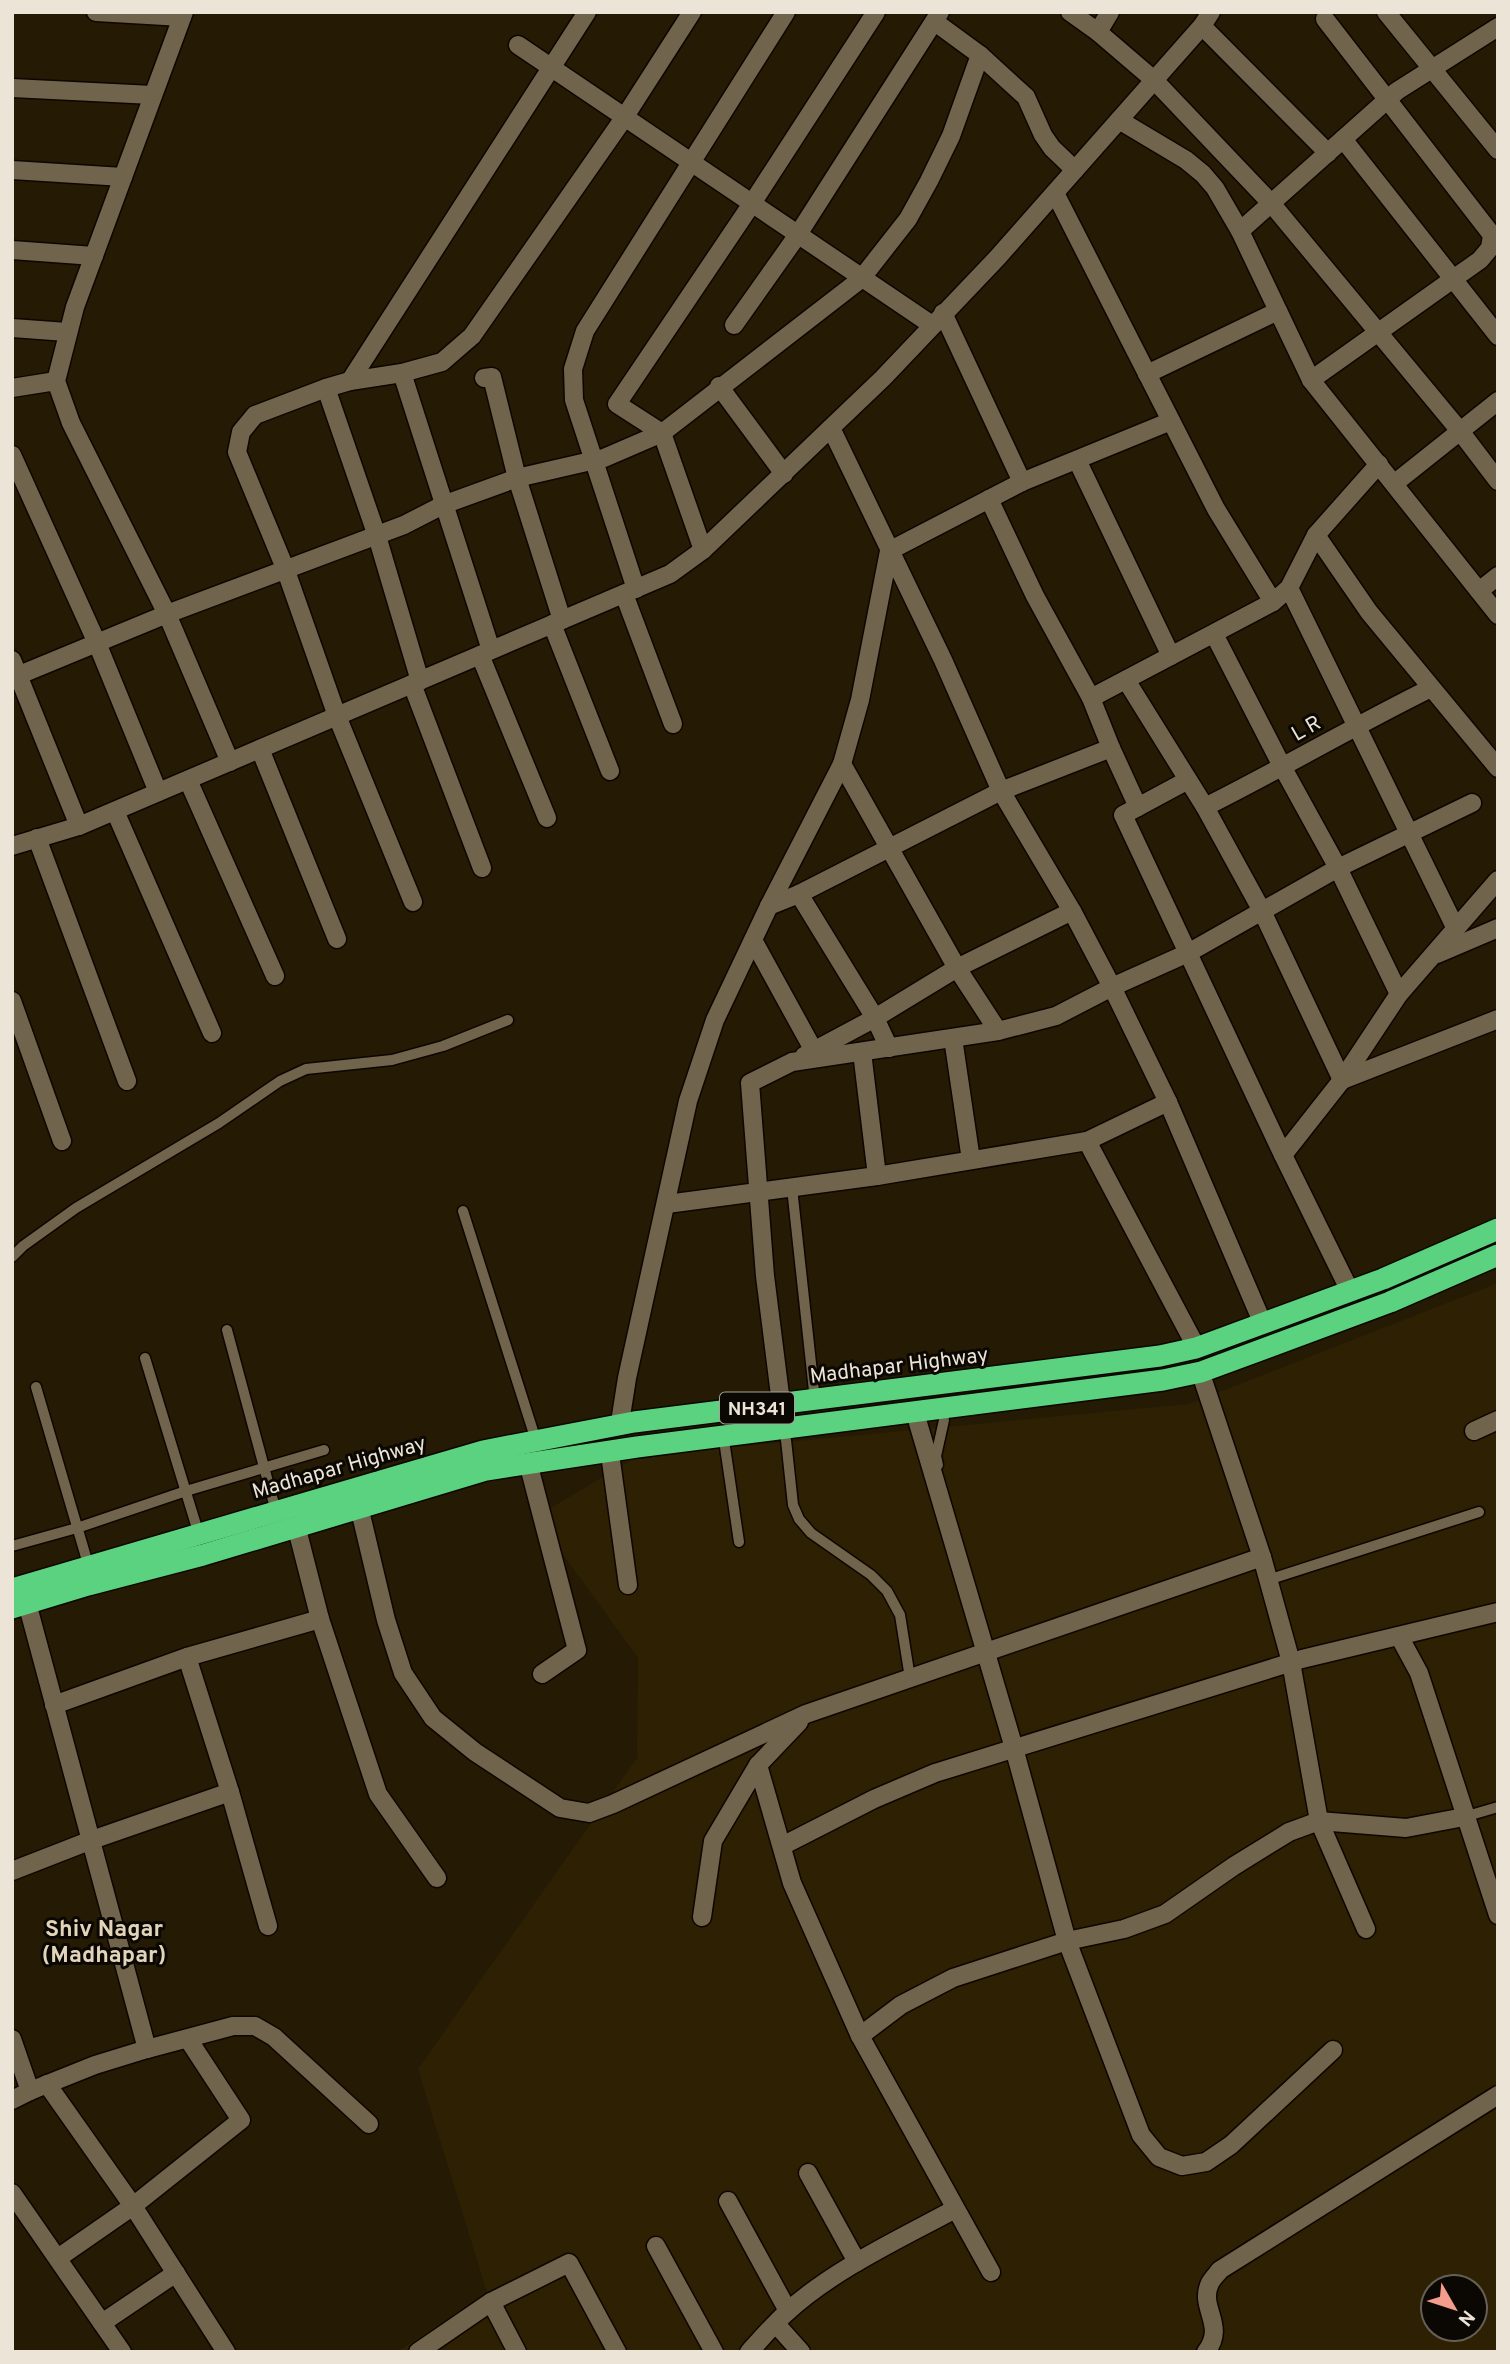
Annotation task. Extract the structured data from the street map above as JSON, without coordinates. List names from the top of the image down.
{
  "streets": {
    "highway": ["Madhapar Highway", "NH341"],
    "street": ["L R"]
  },
  "districts": ["Shiv Nagar (Madhapar)"],
  "north": "bottom right"
}
